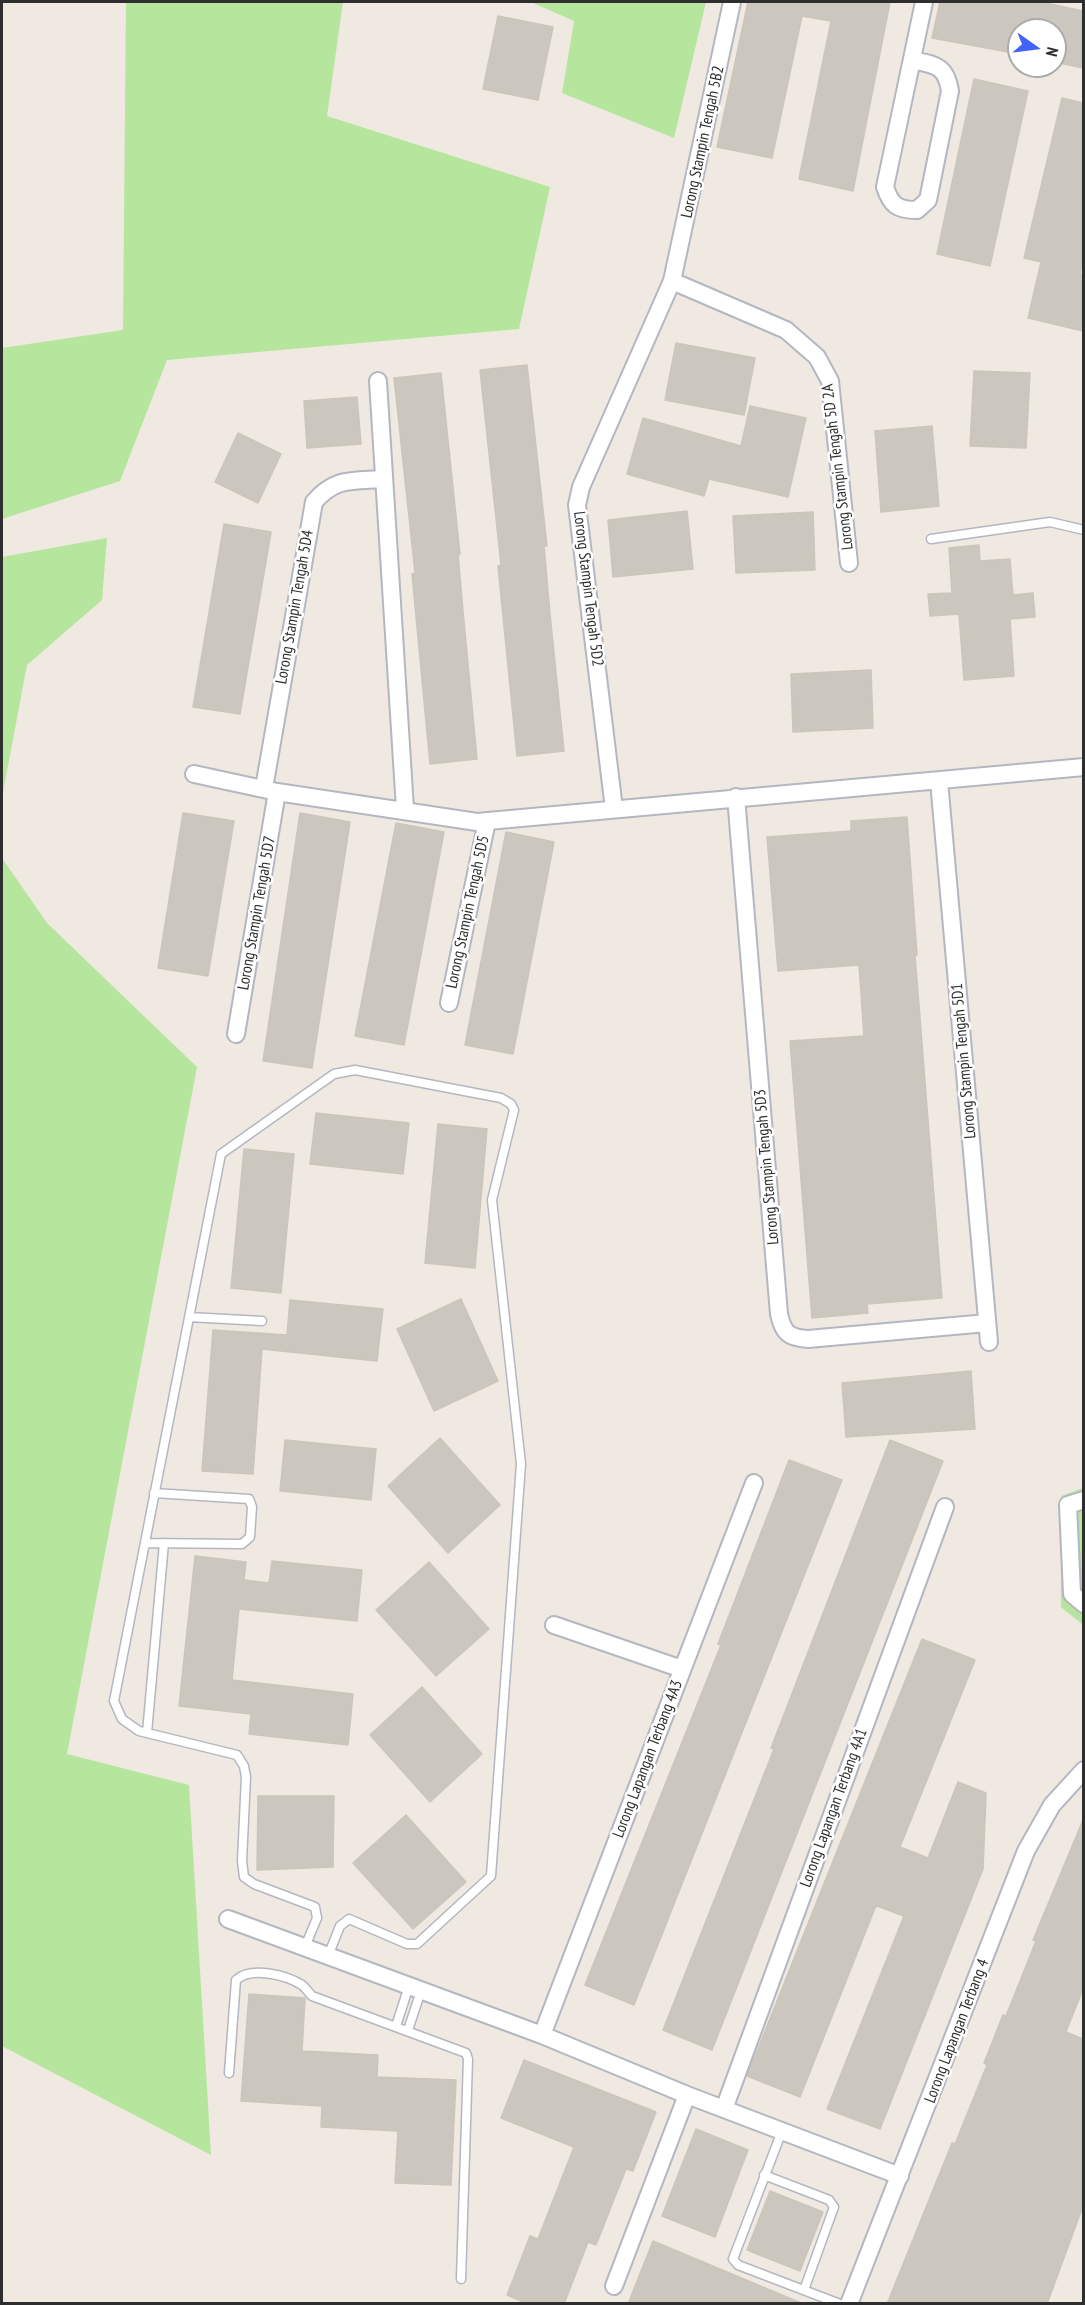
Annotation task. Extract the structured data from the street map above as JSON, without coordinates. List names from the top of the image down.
{
  "streets": {
    "street": [
      "Lorong Stampin Tengah 5B2",
      "Lorong Stampin Tengah 5D 2A",
      "Lorong Stampin Tengah 5D2",
      "Lorong Stampin Tengah 5D4",
      "Lorong Stampin Tengah 5D5",
      "Lorong Stampin Tengah 5D7",
      "Lorong Stampin Tengah 5D1",
      "Lorong Stampin Tengah 5D3",
      "Lorong Lapangan Terbang 4A3",
      "Lorong Lapangan Terbang 4A1",
      "Lorong Lapangan Terbang 4"
    ]
  },
  "crossings": [
    ["Lorong Stampin Tengah 5B2", "Lorong Stampin Tengah 5D 2A"],
    ["Lorong Stampin Tengah 5B2", "Lorong Stampin Tengah 5D2"],
    ["Lorong Stampin Tengah 5D 2A", "Lorong Stampin Tengah 5D2"],
    ["Lorong Stampin Tengah 5D4", "Lorong Stampin Tengah 5D7"],
    ["Lorong Stampin Tengah 5D1", "Lorong Stampin Tengah 5D3"]
  ],
  "north": "right"
}
